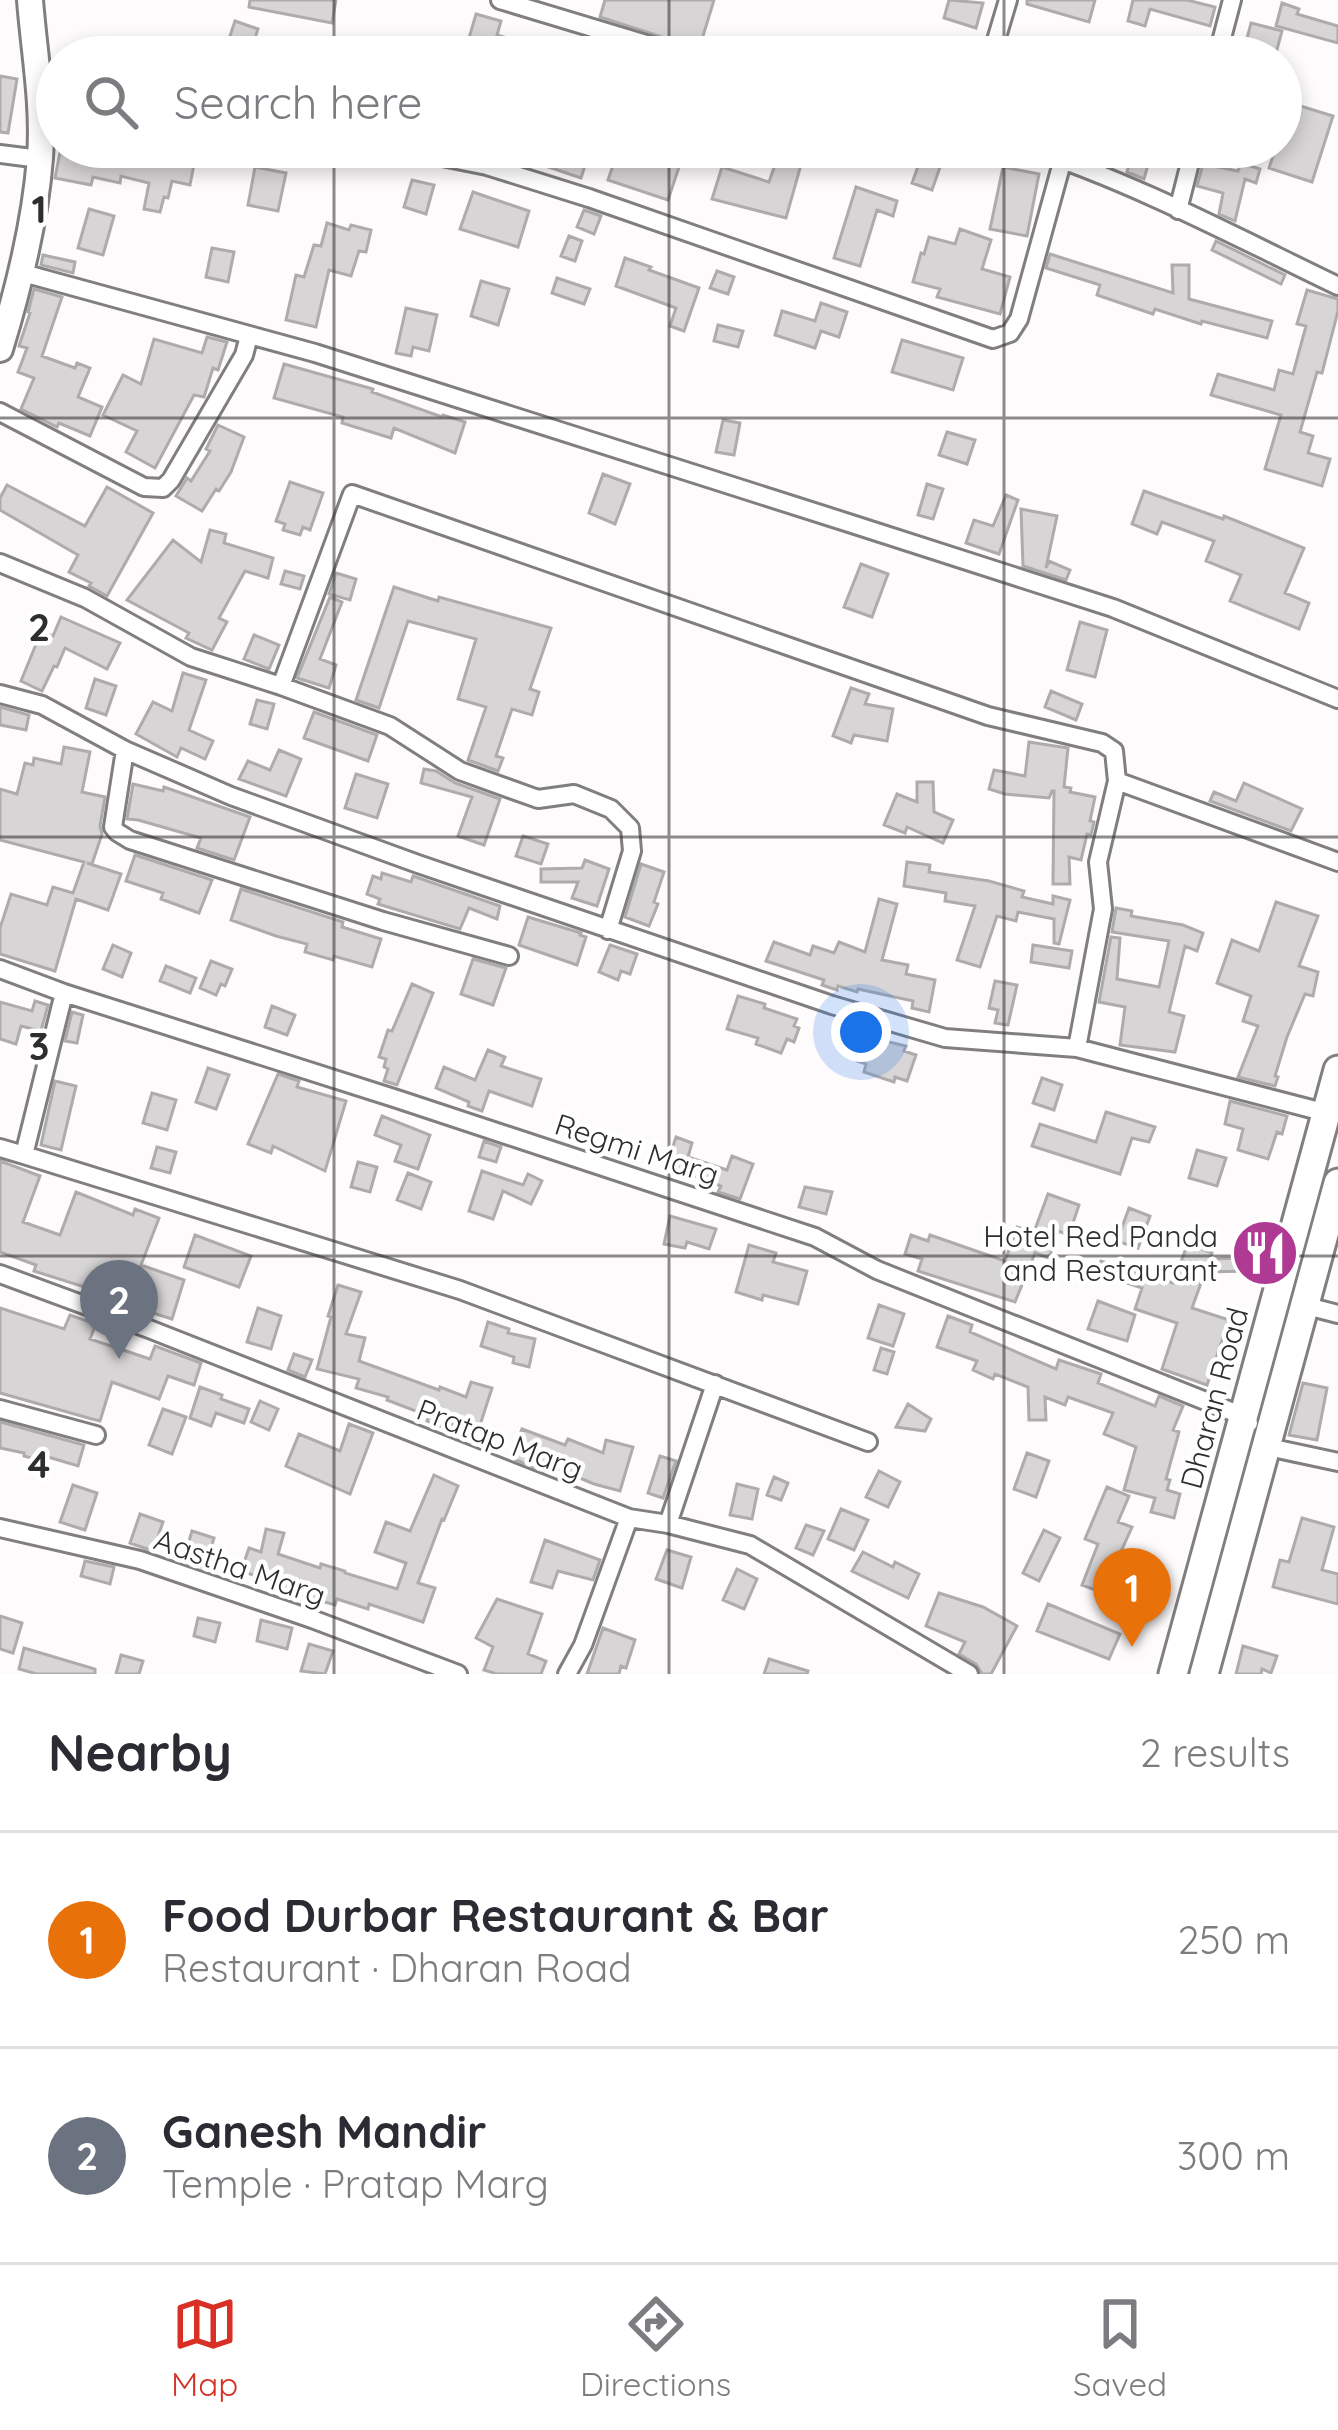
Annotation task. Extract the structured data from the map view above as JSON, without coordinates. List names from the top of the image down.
{
  "streets": {
    "main road": ["Dharan Road"],
    "street": ["Regmi Marg", "Pratap Marg", "Aastha Marg"]
  },
  "crossings": [
    ["Regmi Marg", "Dharan Road"]
  ],
  "places": {
    "restaurant": ["Hotel Red Panda and Restaurant"]
  },
  "page": {
    "search": "Search here",
    "pins": ["2", "1"],
    "heading": ["Nearby", "2 results"],
    "list": [
      {
        "mark": "1",
        "name": "Food Durbar Restaurant & Bar",
        "note": "Restaurant · Dharan Road",
        "value": "250 m"
      },
      {
        "mark": "2",
        "name": "Ganesh Mandir",
        "note": "Temple · Pratap Marg",
        "value": "300 m"
      }
    ],
    "nav": ["Map", "Directions", "Saved"]
  },
  "grid": {
    "rows": [
      "1",
      "2",
      "3",
      "4"
    ]
  }
}
